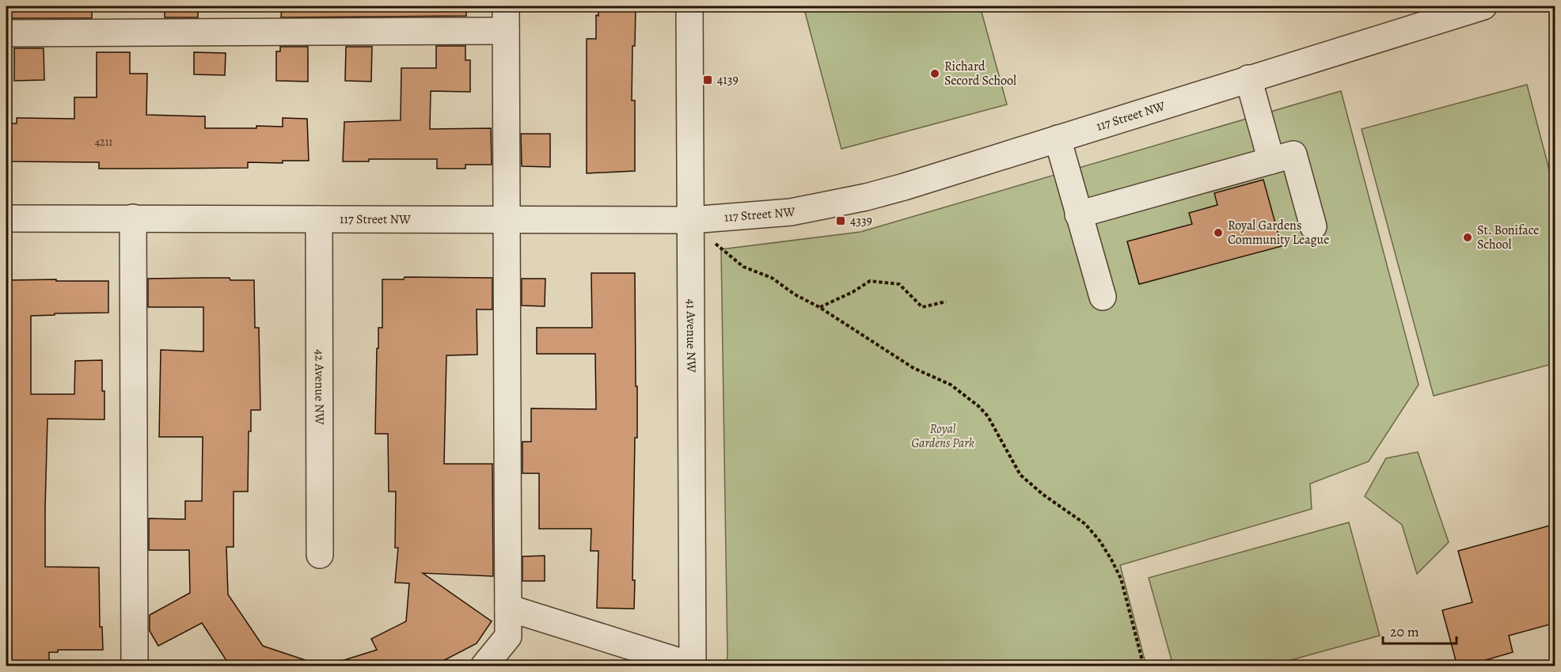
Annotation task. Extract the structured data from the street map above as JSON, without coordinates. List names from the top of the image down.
{
  "streets": {
    "street": ["117 Street NW", "41 Avenue NW", "42 Avenue NW"]
  },
  "crossings": [
    ["117 Street NW", "41 Avenue NW"],
    ["117 Street NW", "42 Avenue NW"]
  ],
  "parks": ["Royal Gardens Park"],
  "places": {
    "other": ["Richard Secord School", "Royal Gardens Community League", "St. Boniface School"],
    "transit": ["4139", "4339"]
  },
  "house_numbers": ["4211"],
  "scale_bar": "20 m"
}
